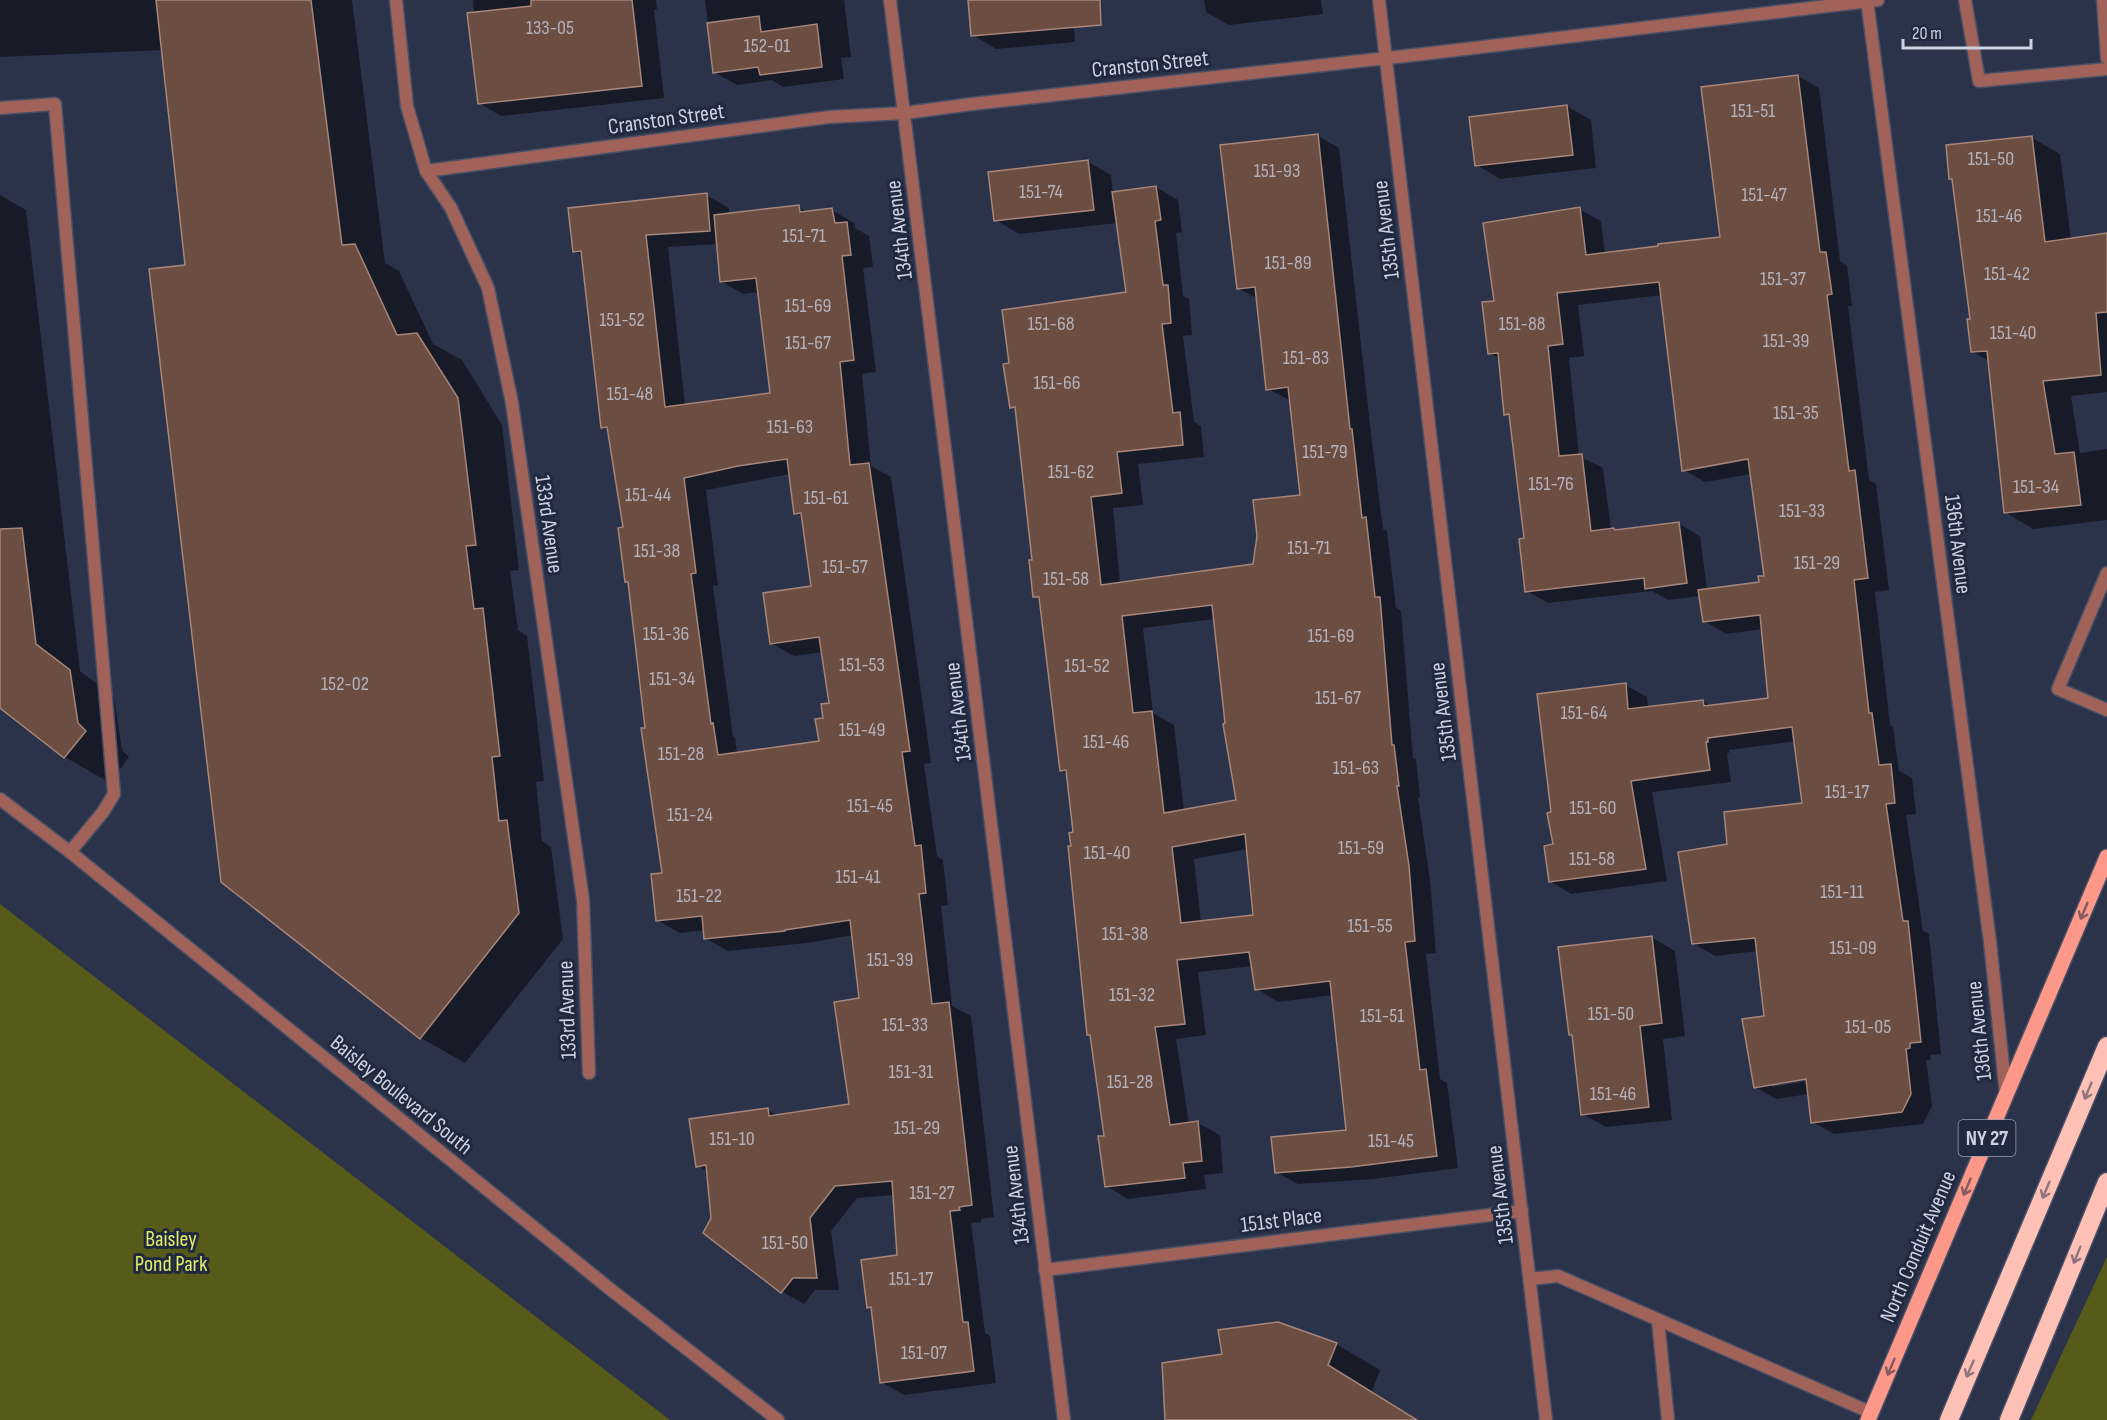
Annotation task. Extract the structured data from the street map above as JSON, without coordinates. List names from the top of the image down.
{
  "streets": {
    "main road": ["NY 27", "North Conduit Avenue"],
    "street": [
      "Cranston Street",
      "134th Avenue",
      "135th Avenue",
      "133rd Avenue",
      "136th Avenue",
      "Baisley Boulevard South",
      "151st Place"
    ]
  },
  "crossings": [
    ["Cranston Street", "134th Avenue"],
    ["Cranston Street", "135th Avenue"],
    ["Cranston Street", "133rd Avenue"],
    ["Cranston Street", "136th Avenue"],
    ["134th Avenue", "151st Place"],
    ["135th Avenue", "151st Place"],
    ["136th Avenue", "North Conduit Avenue"]
  ],
  "one_way": ["North Conduit Avenue"],
  "parks": ["Baisley Pond Park"],
  "house_numbers": [
    "133-05",
    "152-01",
    "151-51",
    "151-50",
    "151-93",
    "151-74",
    "151-47",
    "151-46",
    "151-71",
    "151-89",
    "151-42",
    "151-37",
    "151-69",
    "151-52",
    "151-68",
    "151-88",
    "151-40",
    "151-39",
    "151-67",
    "151-83",
    "151-66",
    "151-48",
    "151-35",
    "151-63",
    "151-79",
    "151-62",
    "151-76",
    "151-34",
    "151-44",
    "151-61",
    "151-33",
    "151-71",
    "151-38",
    "151-29",
    "151-57",
    "151-58",
    "151-36",
    "151-69",
    "151-53",
    "151-52",
    "151-34",
    "152-02",
    "151-67",
    "151-64",
    "151-49",
    "151-46",
    "151-28",
    "151-63",
    "151-17",
    "151-45",
    "151-60",
    "151-24",
    "151-59",
    "151-40",
    "151-58",
    "151-41",
    "151-11",
    "151-22",
    "151-55",
    "151-38",
    "151-09",
    "151-39",
    "151-32",
    "151-50",
    "151-51",
    "151-33",
    "151-05",
    "151-31",
    "151-28",
    "151-46",
    "151-29",
    "151-10",
    "151-45",
    "151-27",
    "151-50",
    "151-17",
    "151-07"
  ],
  "scale_bar": "20 m"
}
